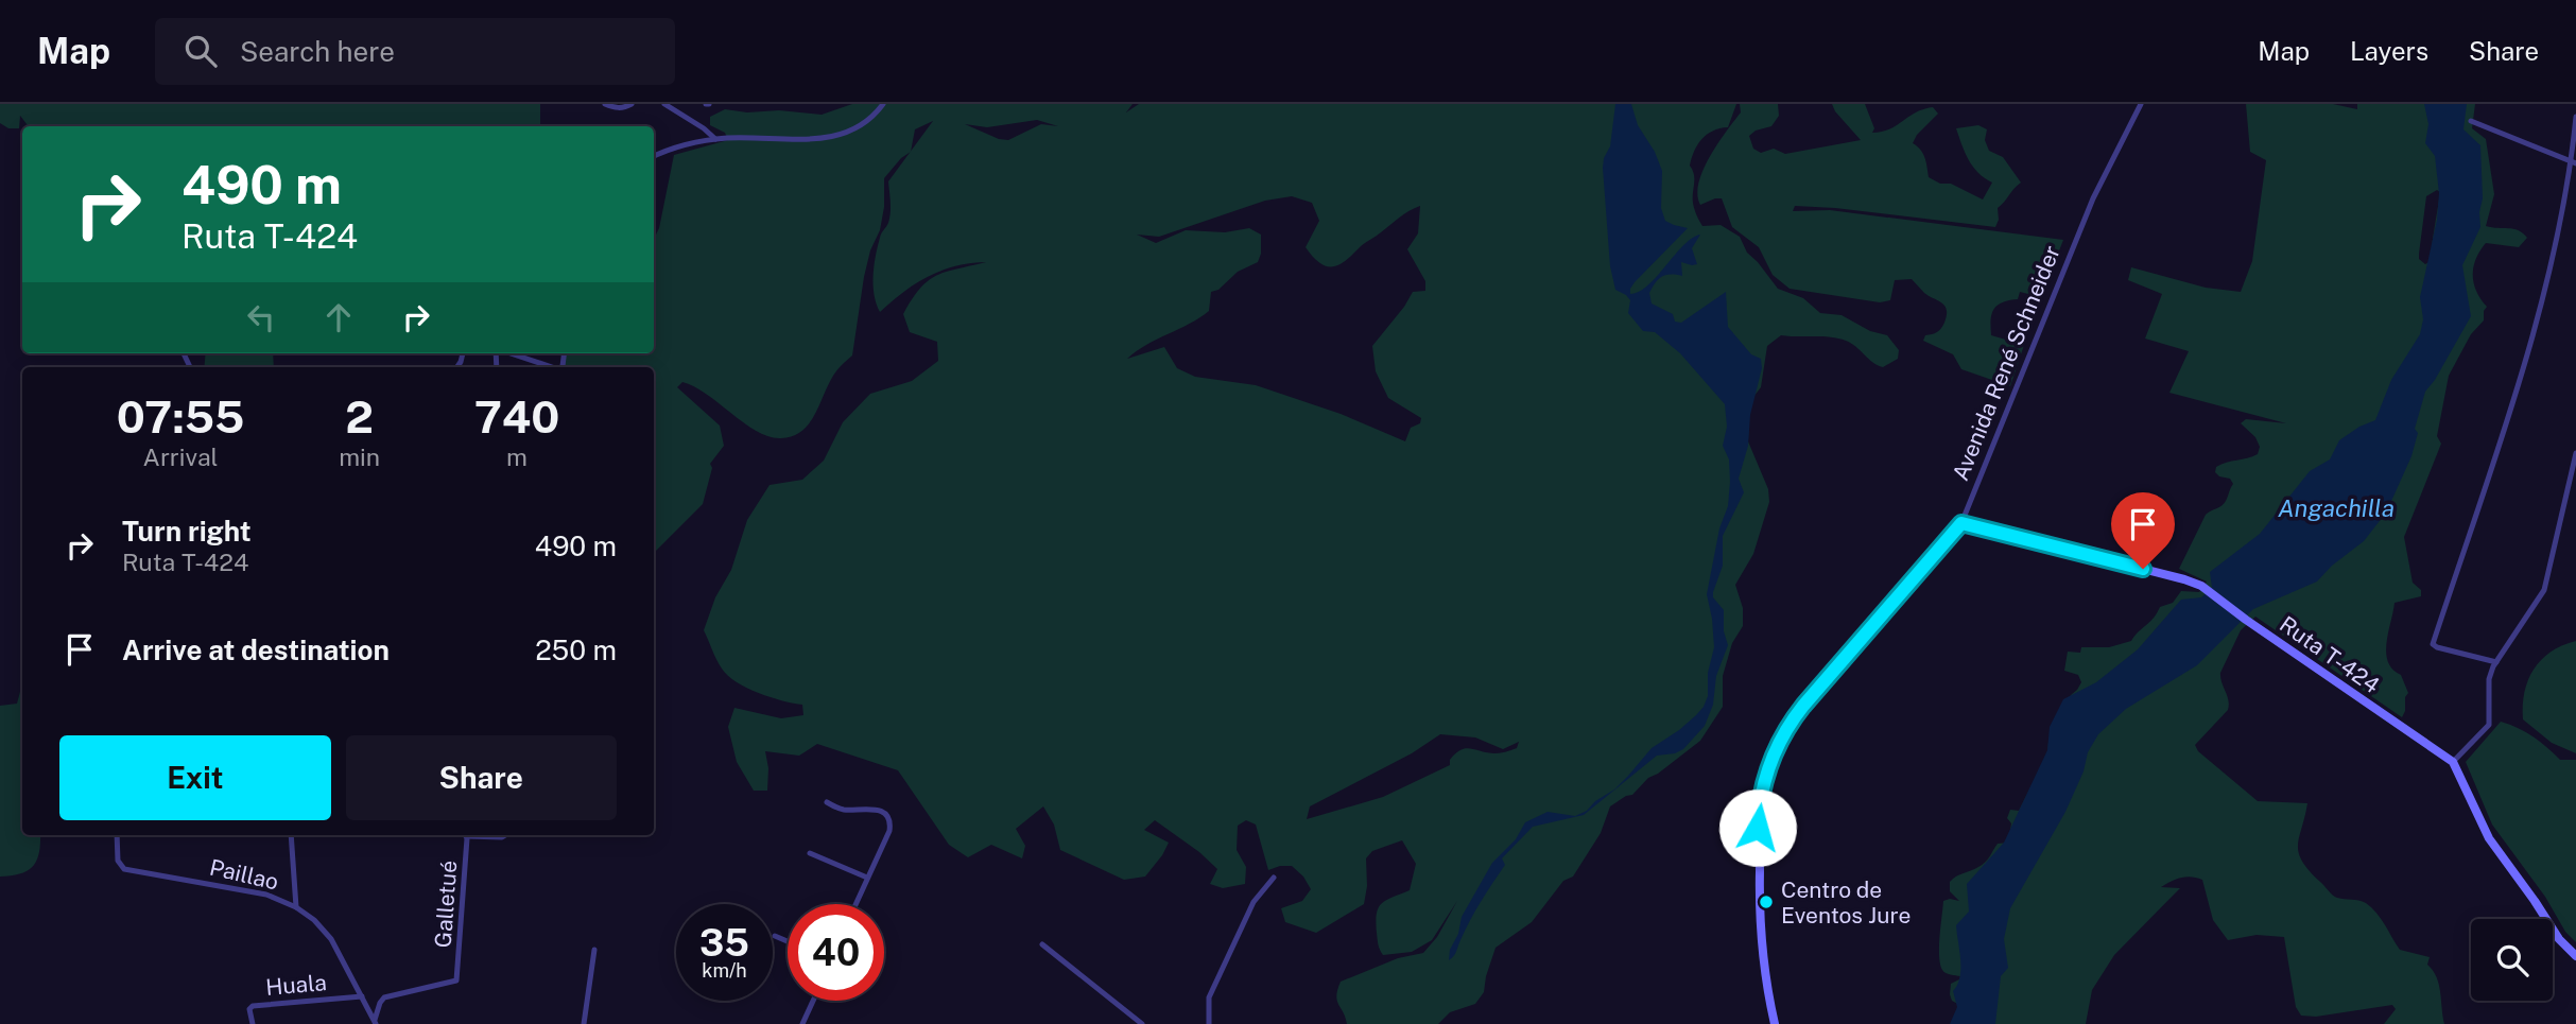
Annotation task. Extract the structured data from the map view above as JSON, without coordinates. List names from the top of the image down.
{
  "streets": {
    "street": [
      "Avenida René Schneider",
      "Ruta T-424",
      "Paillao",
      "Galletué",
      "Huala"
    ]
  },
  "crossings": [
    ["Avenida René Schneider", "Ruta T-424"],
    ["Paillao", "Galletué"],
    ["Paillao", "Huala"]
  ],
  "water": ["Angachilla"],
  "places": ["Centro de Eventos Jure"],
  "page": {
    "header": "Map",
    "search": "Search here",
    "nav": ["Map", "Layers", "Share"],
    "turn": ["490 m", "Ruta T-424"],
    "eta": [
      "07:55",
      "Arrival",
      "2",
      "min",
      "740",
      "m"
    ],
    "list": [
      {
        "name": "Turn right",
        "note": "Ruta T-424",
        "value": "490 m"
      },
      {
        "name": "Arrive at destination",
        "value": "250 m"
      }
    ],
    "buttons": ["Exit", "Share"],
    "speed": "35 km/h",
    "limit": "40"
  }
}
